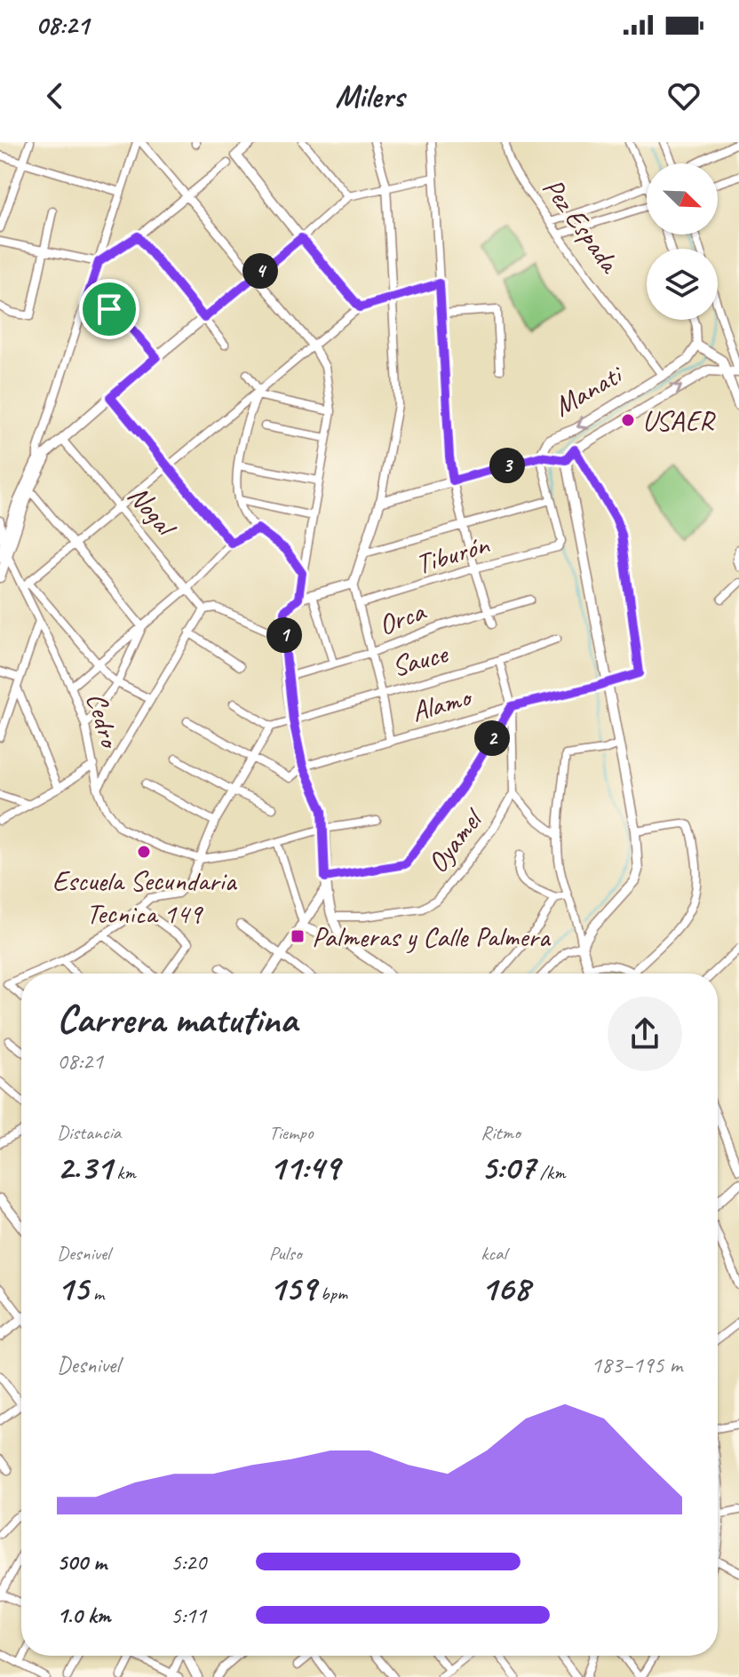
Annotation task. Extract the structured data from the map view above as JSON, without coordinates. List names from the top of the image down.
{
  "streets": {
    "street": [
      "Pez Espada",
      "Manati",
      "Nogal",
      "Tiburón",
      "Orca",
      "Sauce",
      "Alamo",
      "Cedro",
      "Oyamel"
    ]
  },
  "crossings": [
    ["Pez Espada", "Manati"],
    ["Sauce", "Oyamel"],
    ["Alamo", "Oyamel"]
  ],
  "places": {
    "other": ["USAER", "Escuela Secundaria Tecnica 149"],
    "transit": ["Palmeras y Calle Palmera"]
  },
  "north": "bottom right",
  "page": {
    "status": "08:21",
    "header": "Milers",
    "pins": [
      "4",
      "3",
      "1",
      "2"
    ],
    "heading": ["Carrera matutina", "08:21"],
    "stats": [
      ["Distancia", "2.31 km"],
      ["Tiempo", "11:49"],
      ["Ritmo", "5:07 /km"],
      ["Desnivel", "15 m"],
      ["Pulso", "159 bpm"],
      ["kcal", "168"]
    ],
    "chart": ["Desnivel", "183–195 m"],
    "list": [
      {
        "name": "500 m",
        "note": "5:20"
      },
      {
        "name": "1.0 km",
        "note": "5:11"
      }
    ]
  }
}
